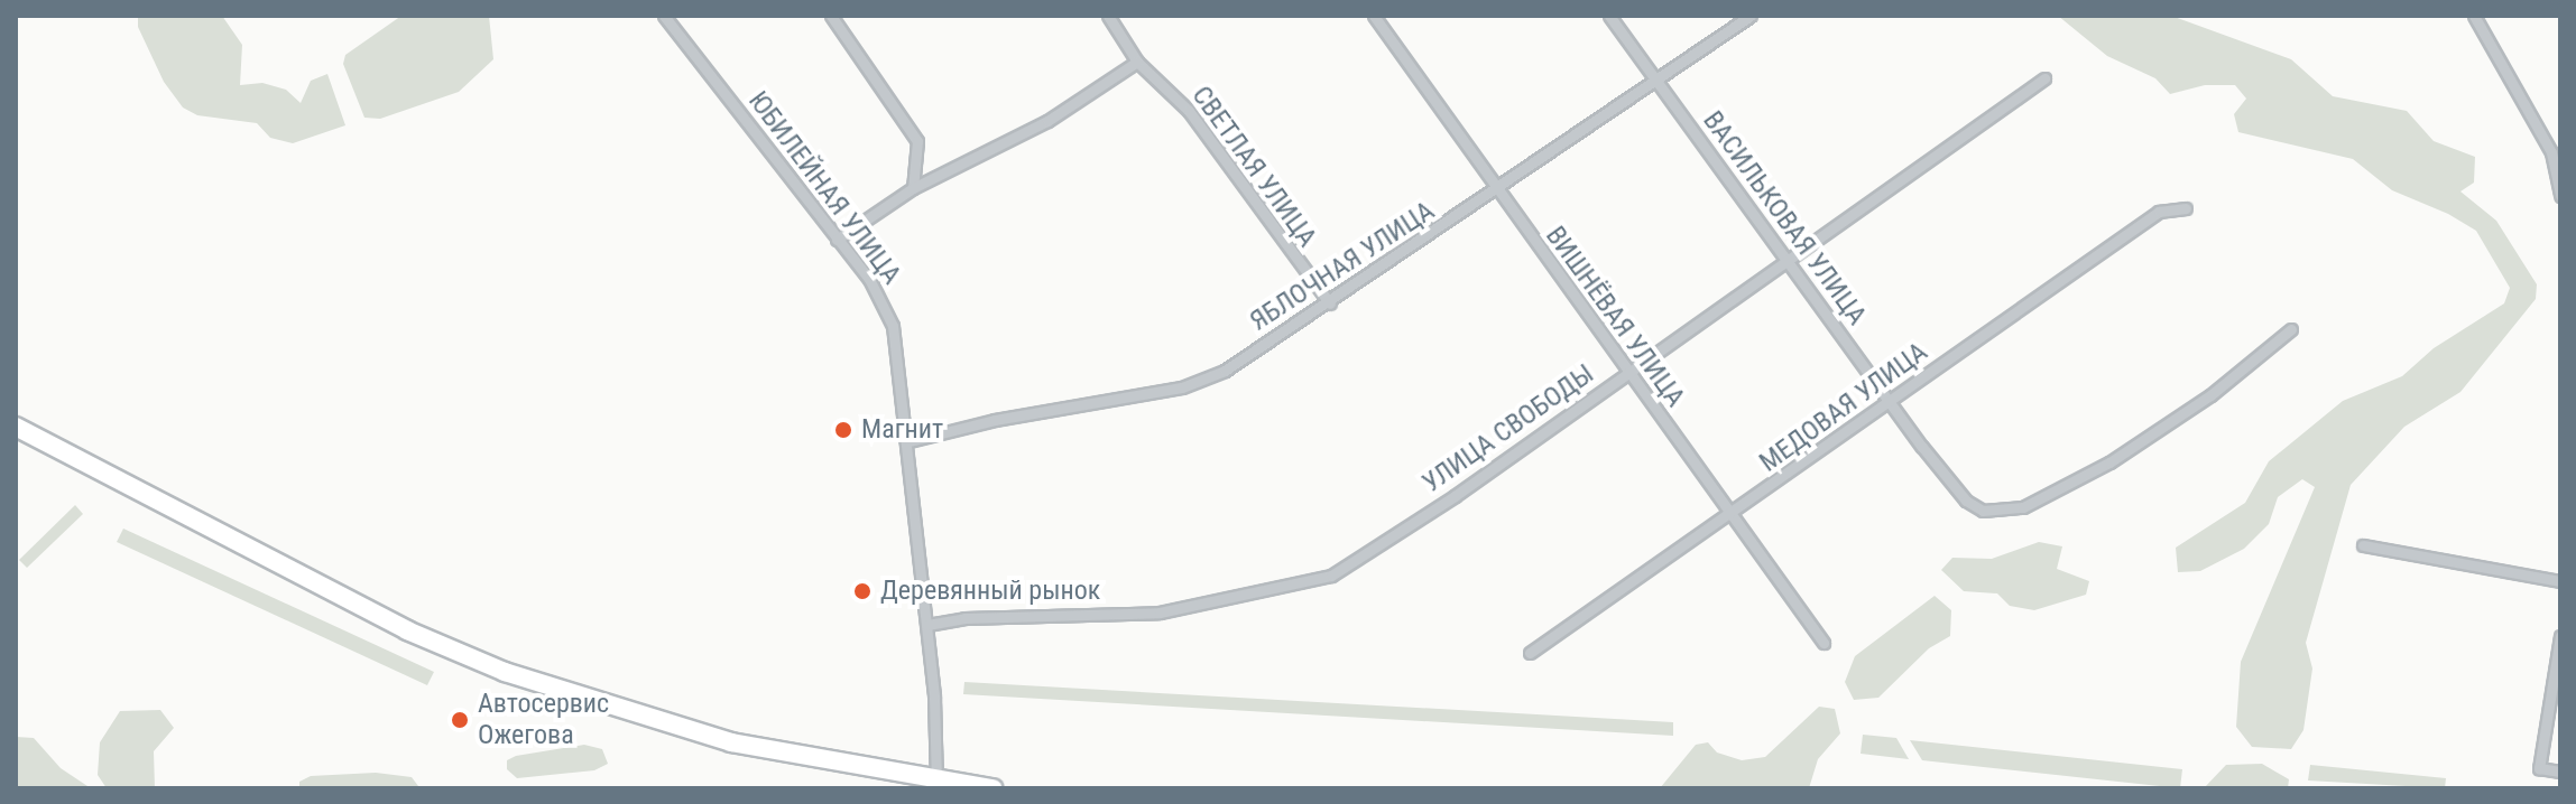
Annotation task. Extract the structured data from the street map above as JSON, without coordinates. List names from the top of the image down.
{
  "streets": {
    "street": [
      "СВЕТЛАЯ УЛИЦА",
      "ЮБИЛЕЙНАЯ УЛИЦА",
      "ВАСИЛЬКОВАЯ УЛИЦА",
      "ЯБЛОЧНАЯ УЛИЦА",
      "ВИШНЁВАЯ УЛИЦА",
      "МЕДОВАЯ УЛИЦА",
      "УЛИЦА СВОБОДЫ"
    ]
  },
  "crossings": [
    ["СВЕТЛАЯ УЛИЦА", "ЯБЛОЧНАЯ УЛИЦА"],
    ["ЮБИЛЕЙНАЯ УЛИЦА", "ЯБЛОЧНАЯ УЛИЦА"],
    ["ЮБИЛЕЙНАЯ УЛИЦА", "УЛИЦА СВОБОДЫ"],
    ["ВАСИЛЬКОВАЯ УЛИЦА", "ЯБЛОЧНАЯ УЛИЦА"],
    ["ВАСИЛЬКОВАЯ УЛИЦА", "МЕДОВАЯ УЛИЦА"],
    ["ВАСИЛЬКОВАЯ УЛИЦА", "УЛИЦА СВОБОДЫ"],
    ["ЯБЛОЧНАЯ УЛИЦА", "ВИШНЁВАЯ УЛИЦА"],
    ["ВИШНЁВАЯ УЛИЦА", "МЕДОВАЯ УЛИЦА"],
    ["ВИШНЁВАЯ УЛИЦА", "УЛИЦА СВОБОДЫ"]
  ],
  "places": ["Магнит", "Деревянный рынок", "Автосервис Ожегова"]
}
